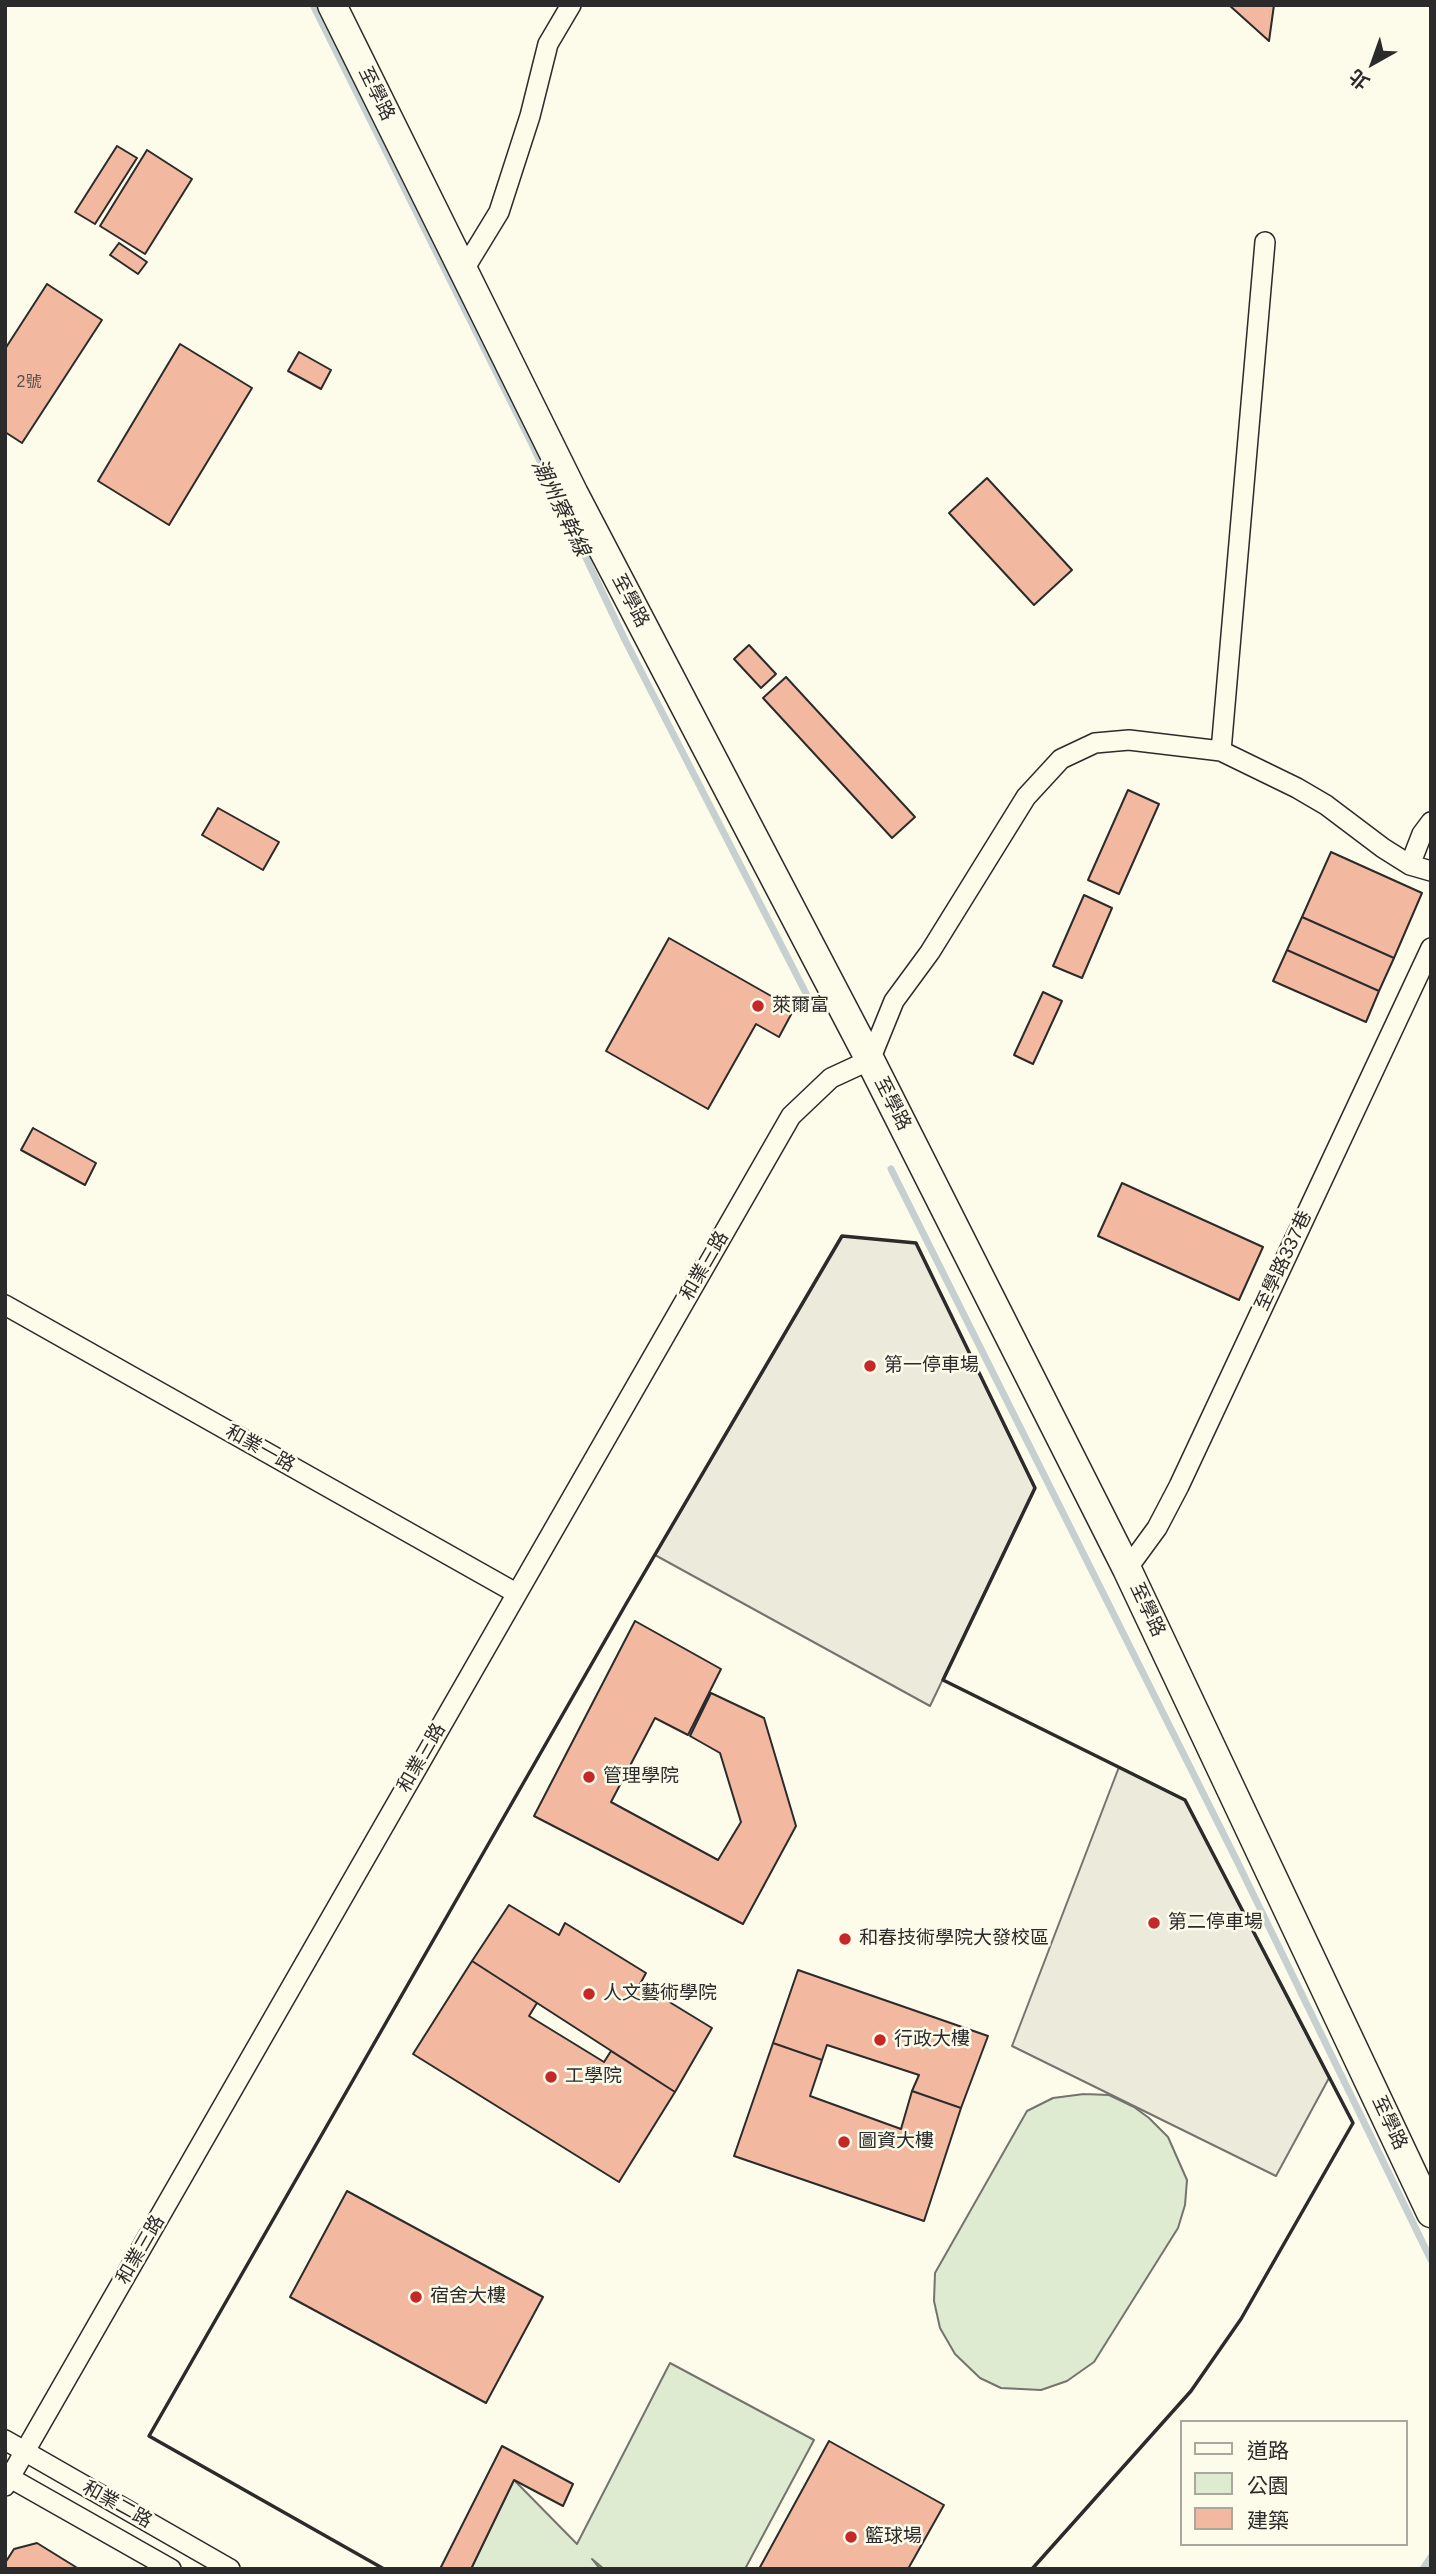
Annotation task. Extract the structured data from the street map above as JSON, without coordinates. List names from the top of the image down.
{
  "streets": {
    "street": [
      "至學路",
      "至學路337巷",
      "和業三路",
      "和業一路",
      "和業二路"
    ]
  },
  "crossings": [
    ["至學路", "至學路337巷"],
    ["至學路", "和業三路"],
    ["和業三路", "和業一路"],
    ["和業三路", "和業二路"]
  ],
  "water": ["潮州寮幹線"],
  "places": [
    "萊爾富",
    "第一停車場",
    "管理學院",
    "第二停車場",
    "和春技術學院大發校區",
    "人文藝術學院",
    "行政大樓",
    "工學院",
    "圖資大樓",
    "宿舍大樓",
    "籃球場"
  ],
  "house_numbers": ["2號"],
  "legend": ["道路", "公園", "建築"],
  "north": "bottom left"
}
